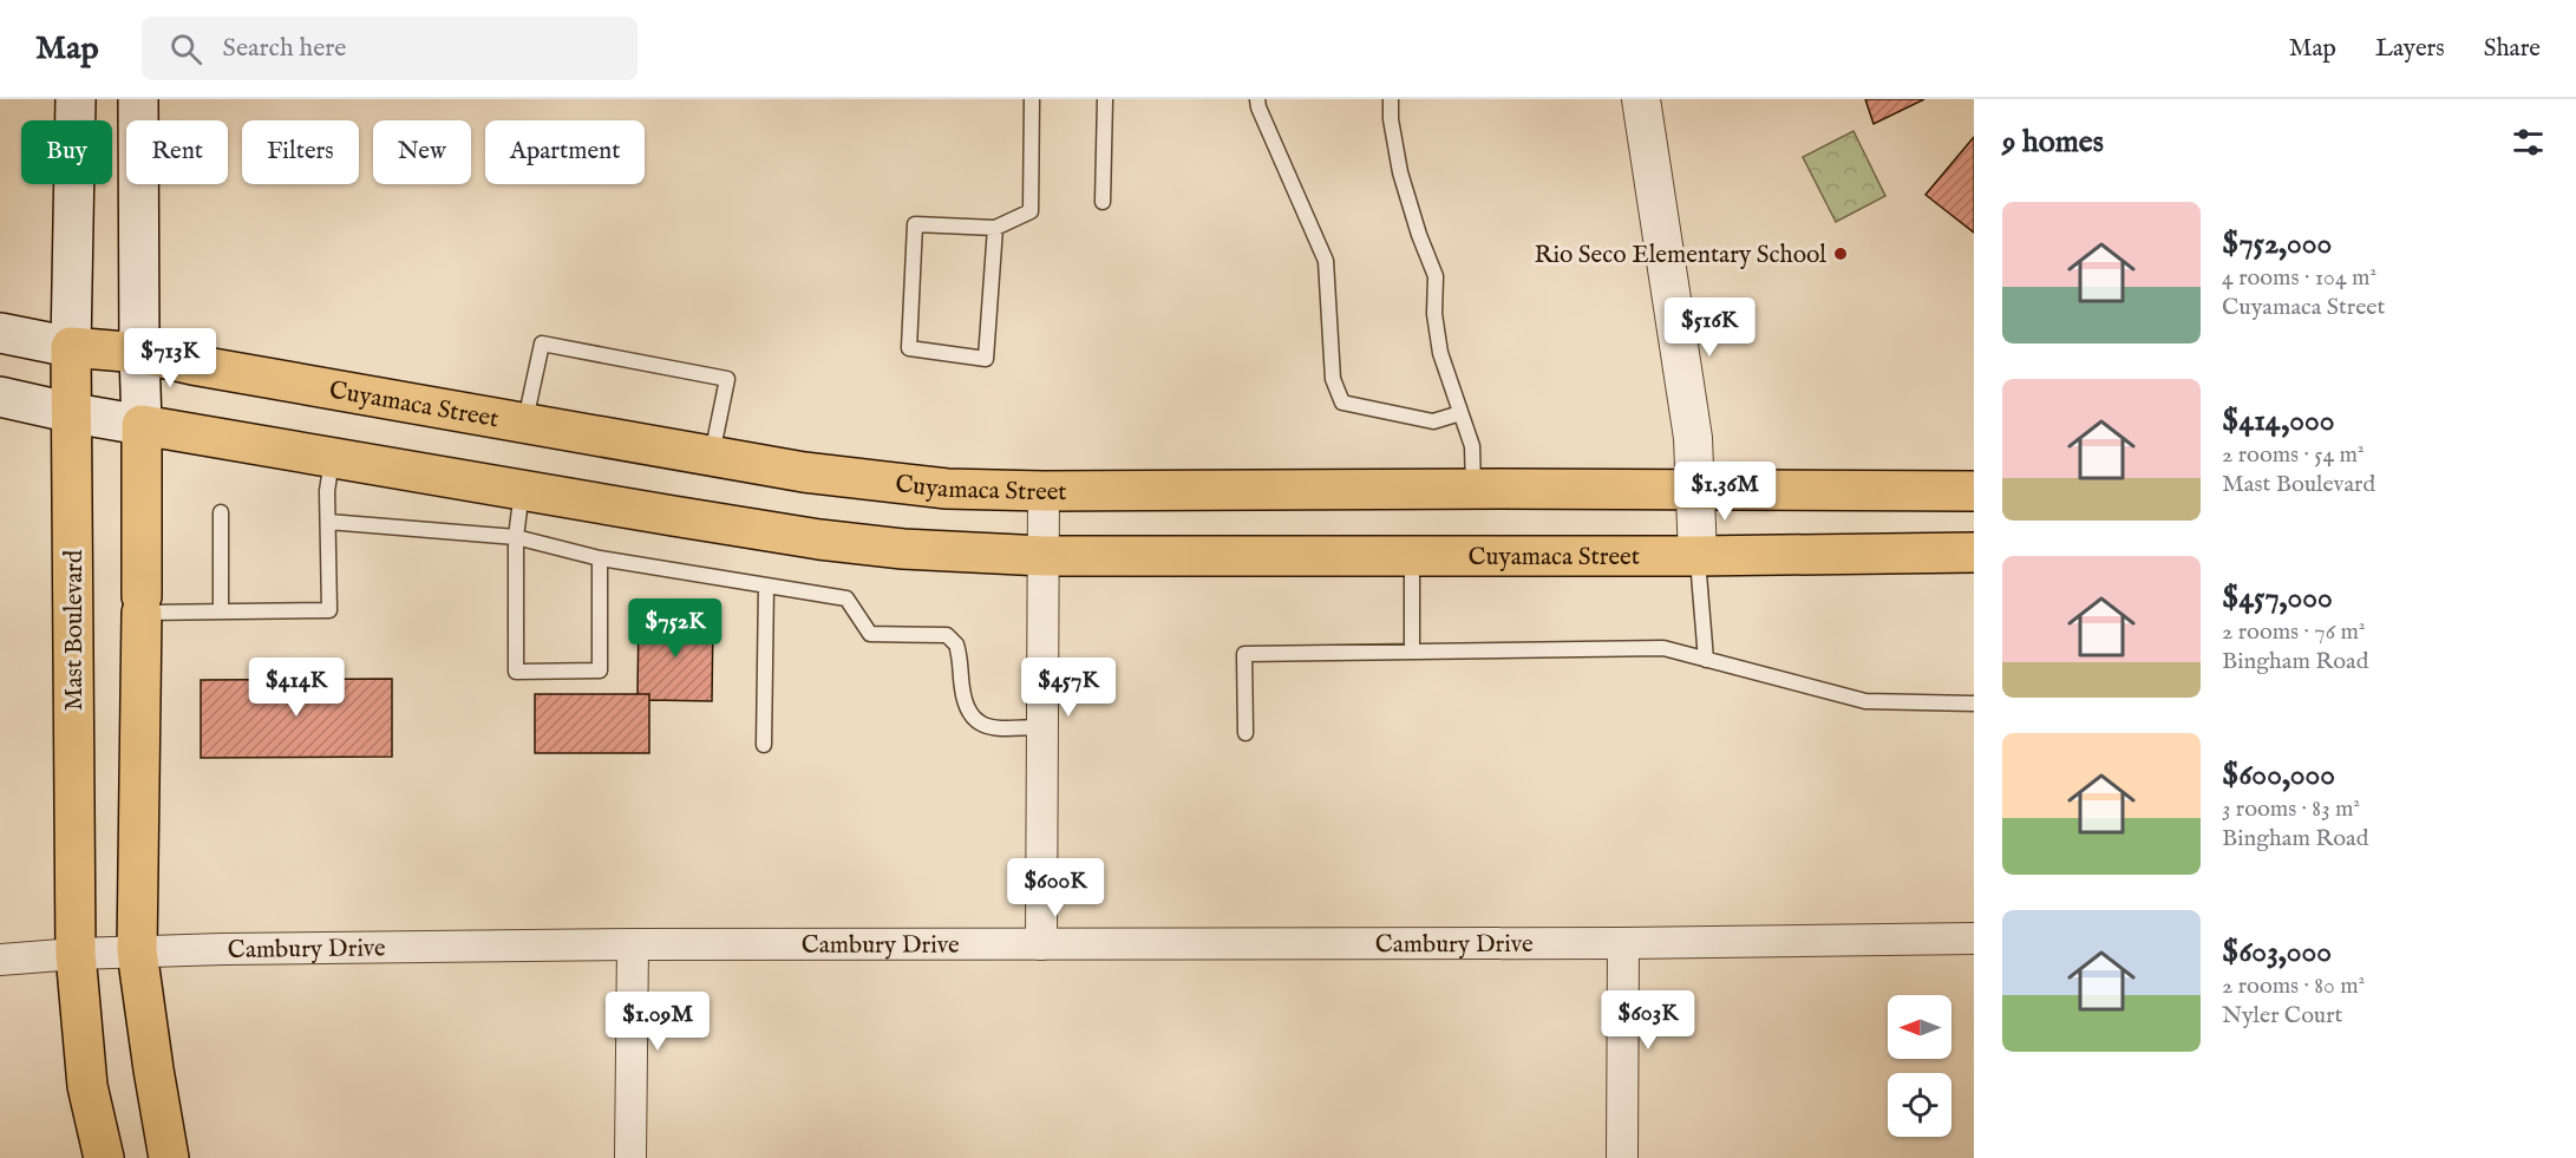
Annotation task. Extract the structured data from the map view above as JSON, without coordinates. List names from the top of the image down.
{
  "streets": {
    "main road": ["Cuyamaca Street", "Mast Boulevard"],
    "street": ["Cambury Drive"]
  },
  "crossings": [
    ["Cuyamaca Street", "Mast Boulevard"],
    ["Mast Boulevard", "Cambury Drive"]
  ],
  "places": ["Rio Seco Elementary School"],
  "north": "left",
  "page": {
    "header": "Map",
    "search": "Search here",
    "nav": ["Map", "Layers", "Share"],
    "heading": "9 homes",
    "chip": [
      "Buy",
      "Rent",
      "Filters",
      "New",
      "Apartment"
    ],
    "list": [
      {
        "name": "$752,000",
        "note": "4 rooms · 104 m² · Cuyamaca Street"
      },
      {
        "name": "$414,000",
        "note": "2 rooms · 54 m² · Mast Boulevard"
      },
      {
        "name": "$457,000",
        "note": "2 rooms · 76 m² · Bingham Road"
      },
      {
        "name": "$600,000",
        "note": "3 rooms · 83 m² · Bingham Road"
      },
      {
        "name": "$603,000",
        "note": "2 rooms · 80 m² · Nyler Court"
      }
    ],
    "price": [
      "$516K",
      "$713K",
      "$1.36M",
      "$752K",
      "$414K",
      "$457K",
      "$600K",
      "$603K",
      "$1.09M"
    ]
  }
}
